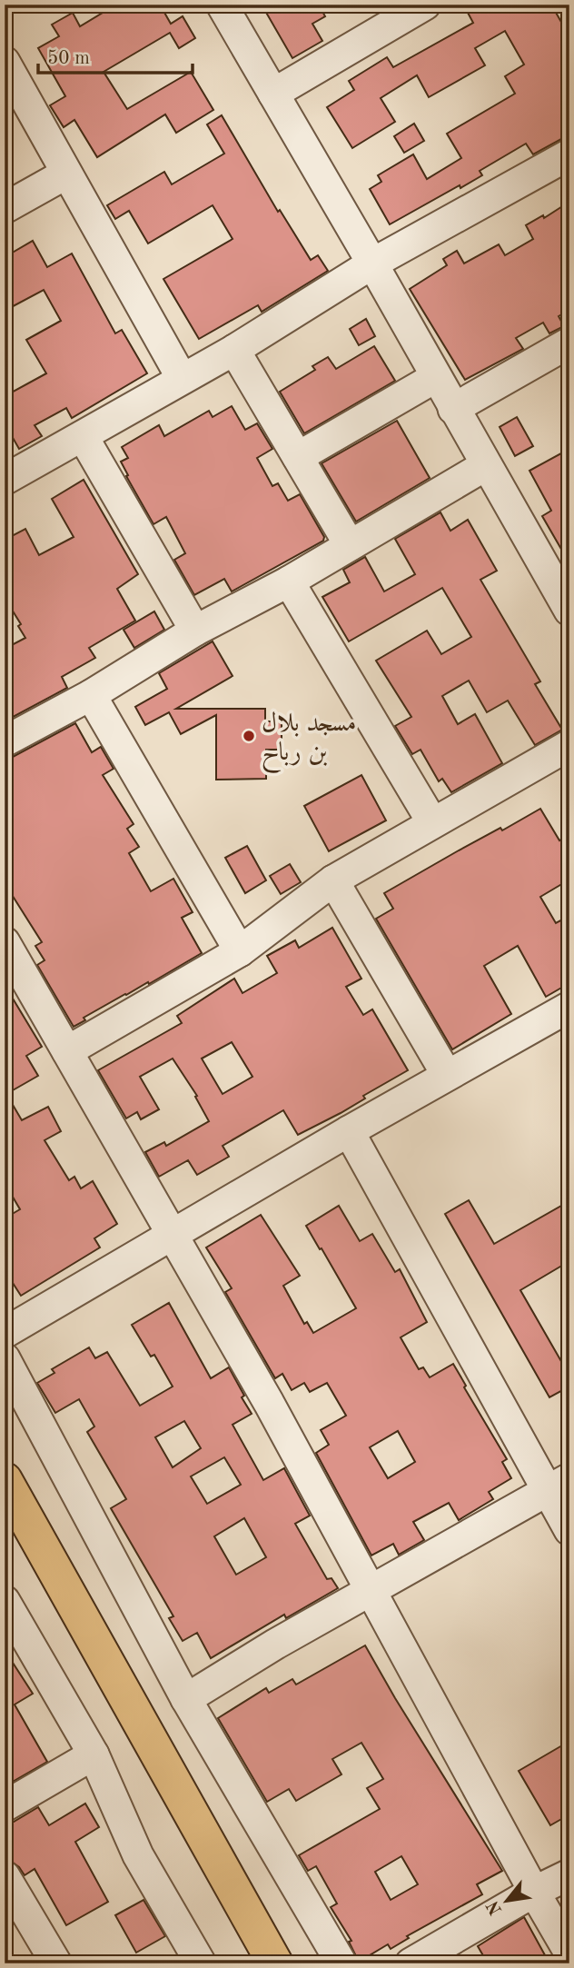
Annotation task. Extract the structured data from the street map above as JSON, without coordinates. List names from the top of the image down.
{
  "places": ["مسجد بلال بن رباح"],
  "scale_bar": "50 m",
  "north": "bottom left"
}
